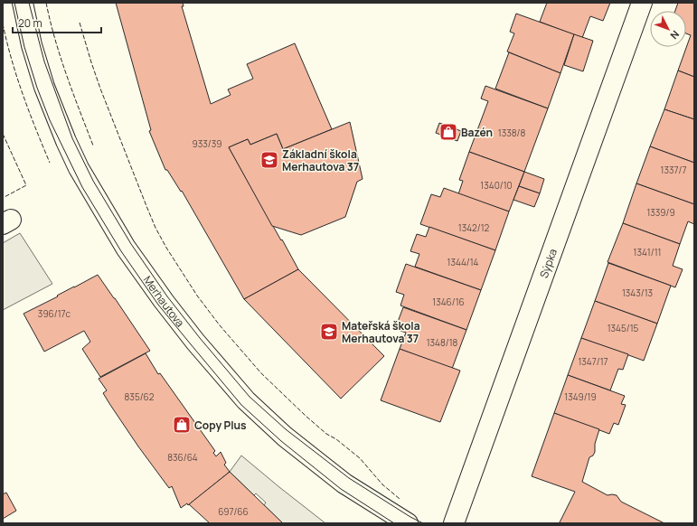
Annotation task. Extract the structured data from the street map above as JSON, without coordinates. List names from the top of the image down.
{
  "streets": {
    "street": ["Sýpka", "Merhautova"]
  },
  "places": {
    "shop": ["Bazén", "Copy Plus"],
    "school or university": ["Základní škola Merhautova 37", "Mateřská škola Merhautova 37"]
  },
  "house_numbers": [
    "1338/8",
    "933/39",
    "1337/7",
    "1340/10",
    "1339/9",
    "1342/12",
    "1341/11",
    "1344/14",
    "1343/13",
    "1346/16",
    "396/17c",
    "1345/15",
    "1348/18",
    "1347/17",
    "835/62",
    "1349/19",
    "836/64",
    "697/66"
  ],
  "scale_bar": "20 m",
  "north": "bottom right"
}
